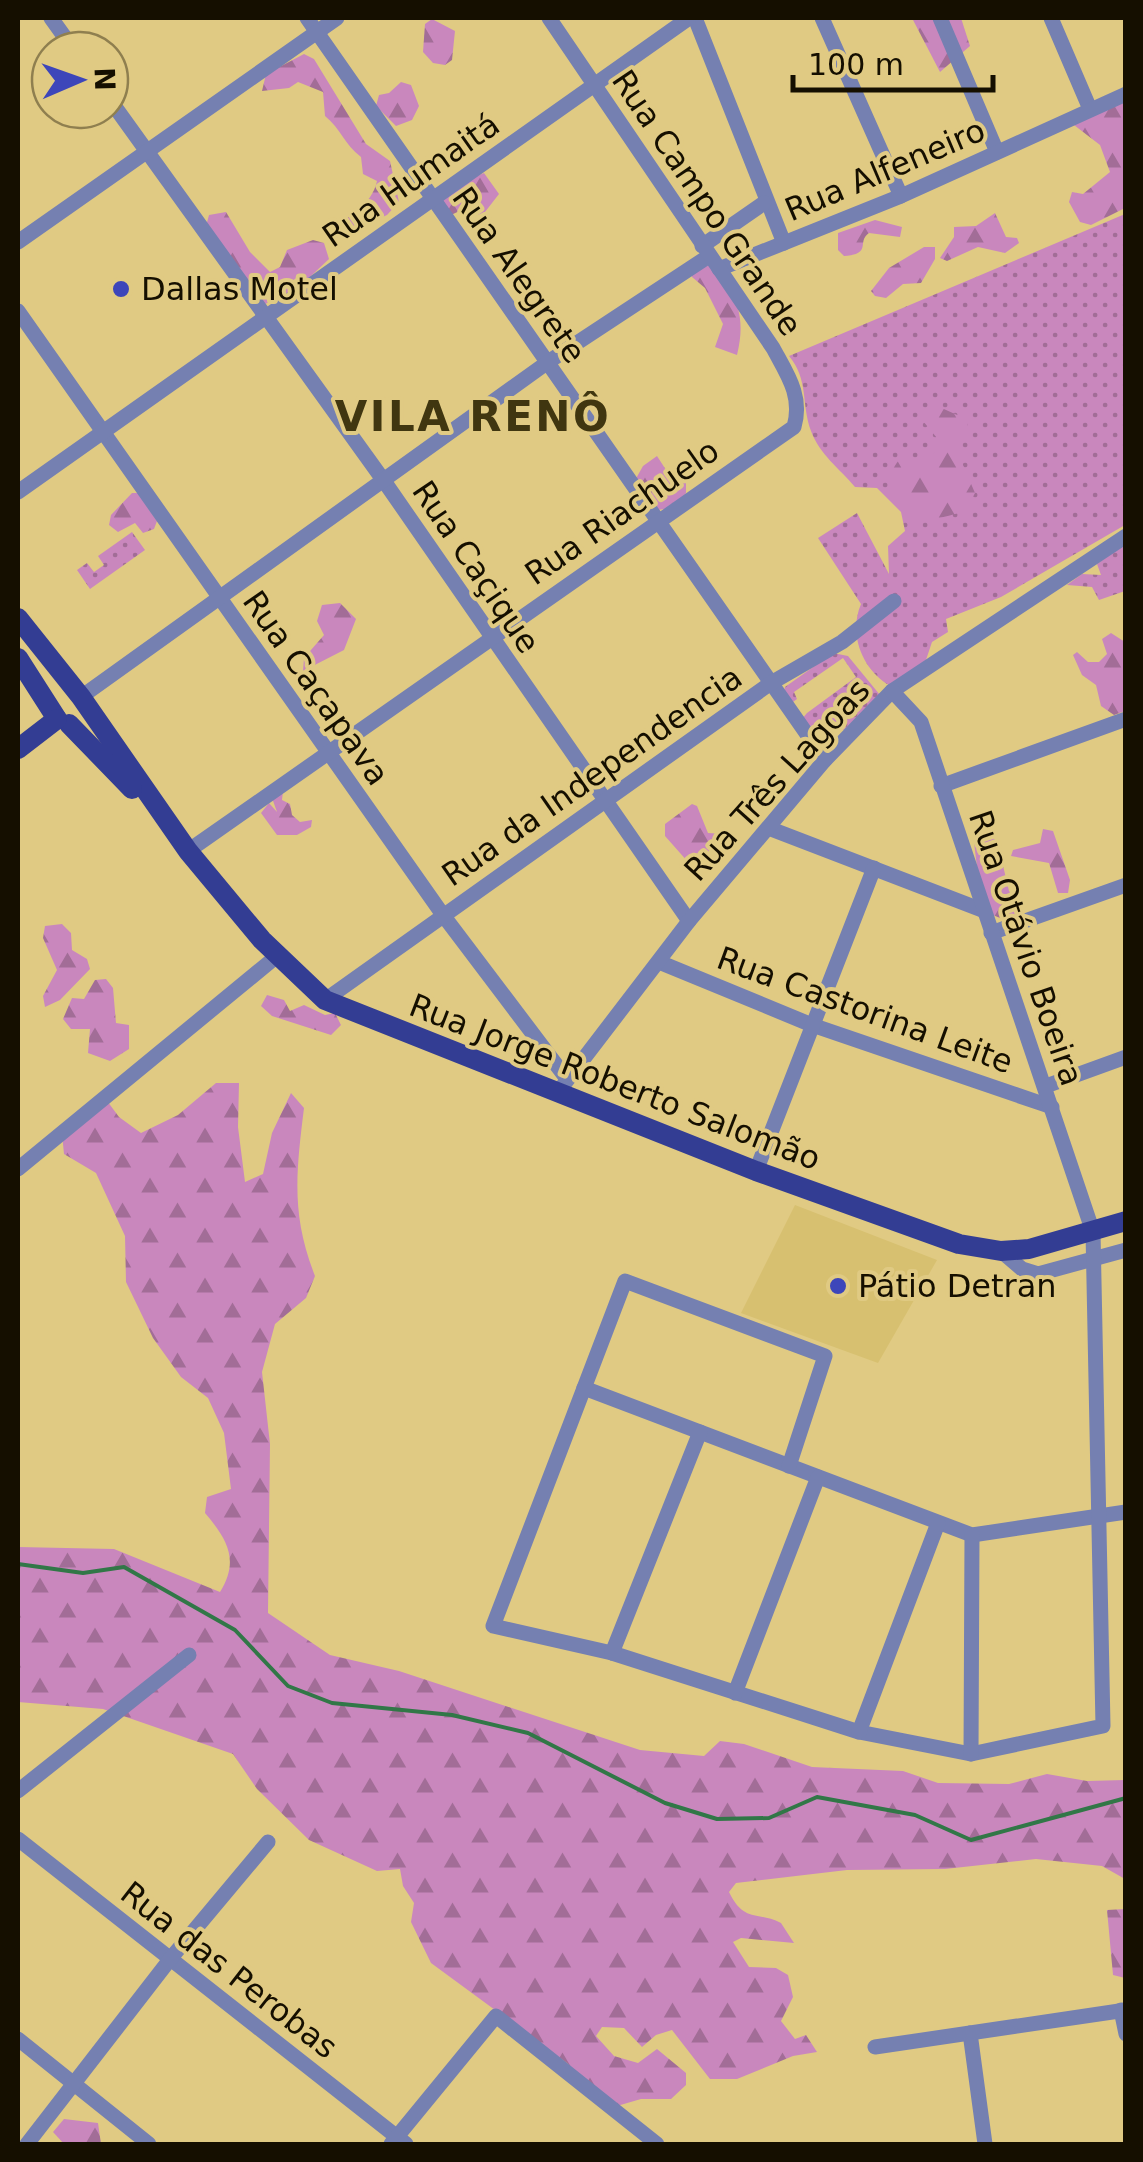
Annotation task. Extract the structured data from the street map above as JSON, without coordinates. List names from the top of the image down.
{
  "streets": {
    "main road": ["Rua Jorge Roberto Salomão"],
    "street": [
      "Rua Alfeneiro",
      "Rua Humaitá",
      "Rua Campo Grande",
      "Rua Alegrete",
      "Rua Riachuelo",
      "Rua Caçique",
      "Rua Caçapava",
      "Rua da Independencia",
      "Rua Três Lagoas",
      "Rua Otávio Boeira",
      "Rua Castorina Leite",
      "Rua das Perobas"
    ]
  },
  "crossings": [
    ["Rua Alfeneiro", "Rua Campo Grande"],
    ["Rua Humaitá", "Rua Campo Grande"],
    ["Rua Humaitá", "Rua Alegrete"],
    ["Rua Humaitá", "Rua Caçique"],
    ["Rua Humaitá", "Rua Caçapava"],
    ["Rua Campo Grande", "Rua Riachuelo"],
    ["Rua Alegrete", "Rua Riachuelo"],
    ["Rua Alegrete", "Rua da Independencia"],
    ["Rua Alegrete", "Rua Três Lagoas"],
    ["Rua Riachuelo", "Rua Caçique"],
    ["Rua Riachuelo", "Rua Caçapava"],
    ["Rua Riachuelo", "Rua Jorge Roberto Salomão"],
    ["Rua Caçique", "Rua da Independencia"],
    ["Rua Caçique", "Rua Três Lagoas"],
    ["Rua Caçapava", "Rua da Independencia"],
    ["Rua Caçapava", "Rua Três Lagoas"],
    ["Rua Caçapava", "Rua Jorge Roberto Salomão"],
    ["Rua da Independencia", "Rua Jorge Roberto Salomão"],
    ["Rua Três Lagoas", "Rua Otávio Boeira"],
    ["Rua Três Lagoas", "Rua Castorina Leite"],
    ["Rua Três Lagoas", "Rua Jorge Roberto Salomão"],
    ["Rua Otávio Boeira", "Rua Castorina Leite"],
    ["Rua Otávio Boeira", "Rua Jorge Roberto Salomão"]
  ],
  "districts": ["VILA RENÔ"],
  "places": ["Dallas Motel", "Pátio Detran"],
  "scale_bar": "100 m",
  "north": "right"
}
